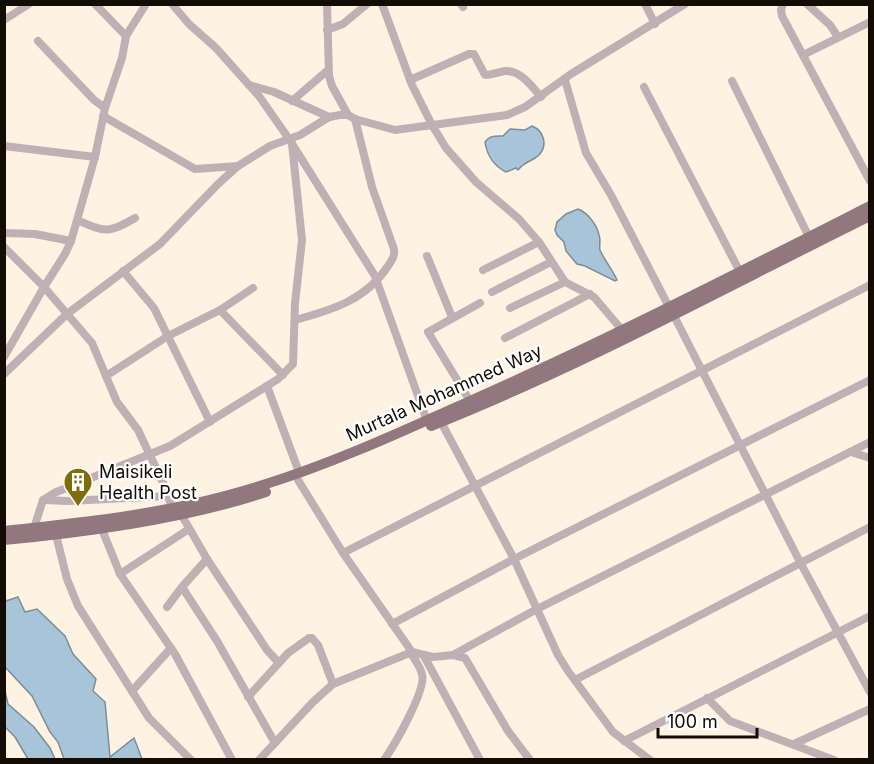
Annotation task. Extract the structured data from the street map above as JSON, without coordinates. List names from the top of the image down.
{
  "streets": {
    "main road": ["Murtala Mohammed Way"]
  },
  "places": {
    "building": ["Maisikeli Health Post"]
  },
  "scale_bar": "100 m"
}
